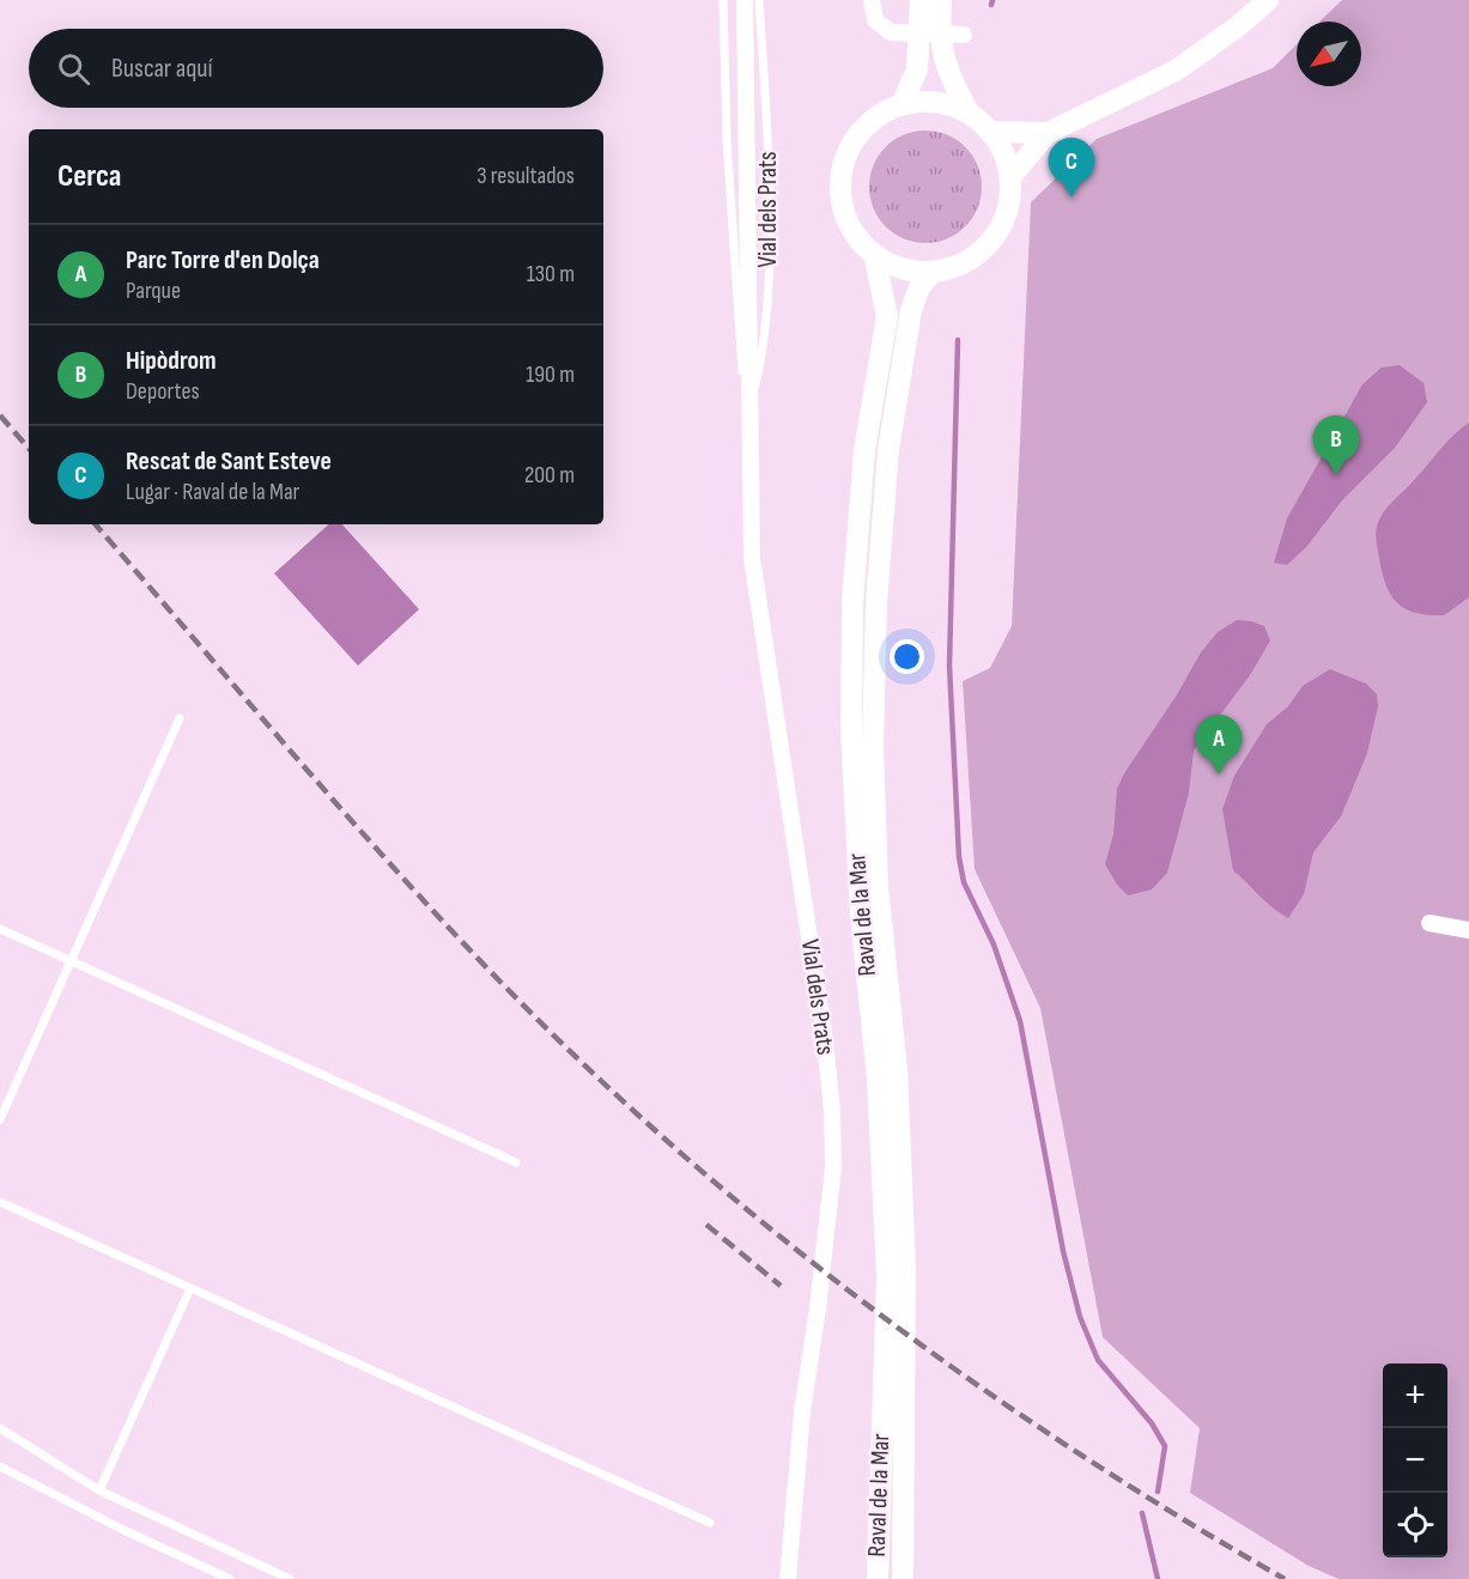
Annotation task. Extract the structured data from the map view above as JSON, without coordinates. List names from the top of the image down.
{
  "streets": {
    "street": ["Vial dels Prats", "Raval de la Mar"]
  },
  "north": "bottom left",
  "page": {
    "search": "Buscar aquí",
    "heading": ["Cerca", "3 resultados"],
    "pins": ["C", "B", "A"],
    "list": [
      {
        "mark": "A",
        "name": "Parc Torre d'en Dolça",
        "note": "Parque",
        "value": "130 m"
      },
      {
        "mark": "B",
        "name": "Hipòdrom",
        "note": "Deportes",
        "value": "190 m"
      },
      {
        "mark": "C",
        "name": "Rescat de Sant Esteve",
        "note": "Lugar · Raval de la Mar",
        "value": "200 m"
      }
    ],
    "map_buttons": ["+", "−"]
  }
}
